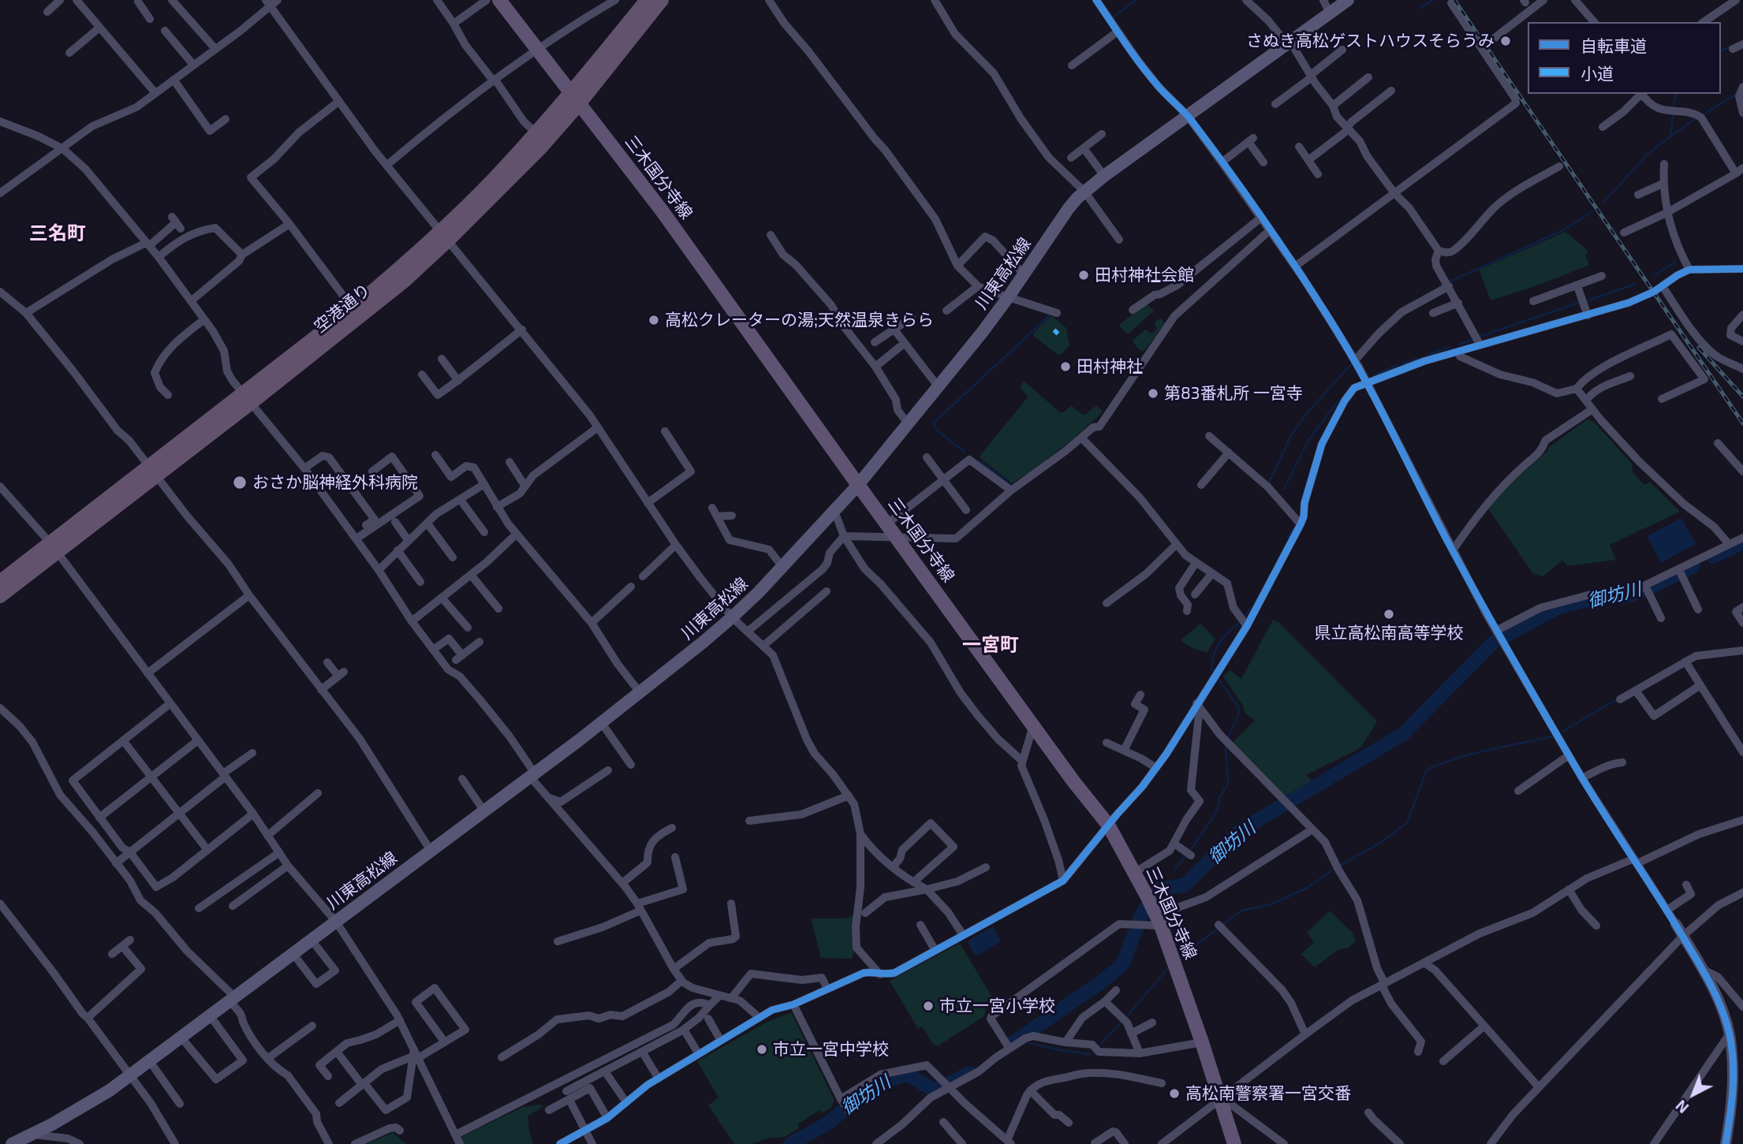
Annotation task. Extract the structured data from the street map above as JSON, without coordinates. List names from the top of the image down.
{
  "streets": {
    "highway": ["空港通り"],
    "main road": ["三木国分寺線", "川東高松線"]
  },
  "crossings": [
    ["三木国分寺線", "川東高松線"],
    ["三木国分寺線", "空港通り"]
  ],
  "districts": ["三名町", "一宮町"],
  "water": ["御坊川"],
  "places": [
    "さぬき高松ゲストハウスそらうみ",
    "田村神社会館",
    "高松クレーターの湯;天然温泉きらら",
    "田村神社",
    "第83番札所 一宮寺",
    "おさか脳神経外科病院",
    "県立高松南高等学校",
    "市立一宮小学校",
    "市立一宮中学校",
    "高松南警察署一宮交番"
  ],
  "legend": ["自転車道", "小道"],
  "north": "bottom left"
}
